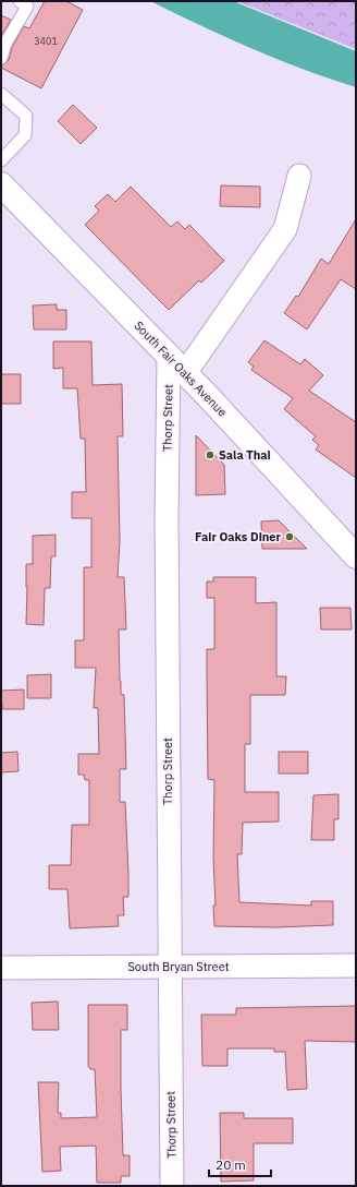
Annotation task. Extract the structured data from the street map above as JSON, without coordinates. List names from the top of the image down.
{
  "streets": {
    "street": ["South Fair Oaks Avenue", "Thorp Street", "South Bryan Street"]
  },
  "crossings": [
    ["South Fair Oaks Avenue", "Thorp Street"],
    ["Thorp Street", "South Bryan Street"]
  ],
  "places": ["Sala Thai", "Fair Oaks Diner"],
  "house_numbers": ["3401"],
  "scale_bar": "20 m"
}
